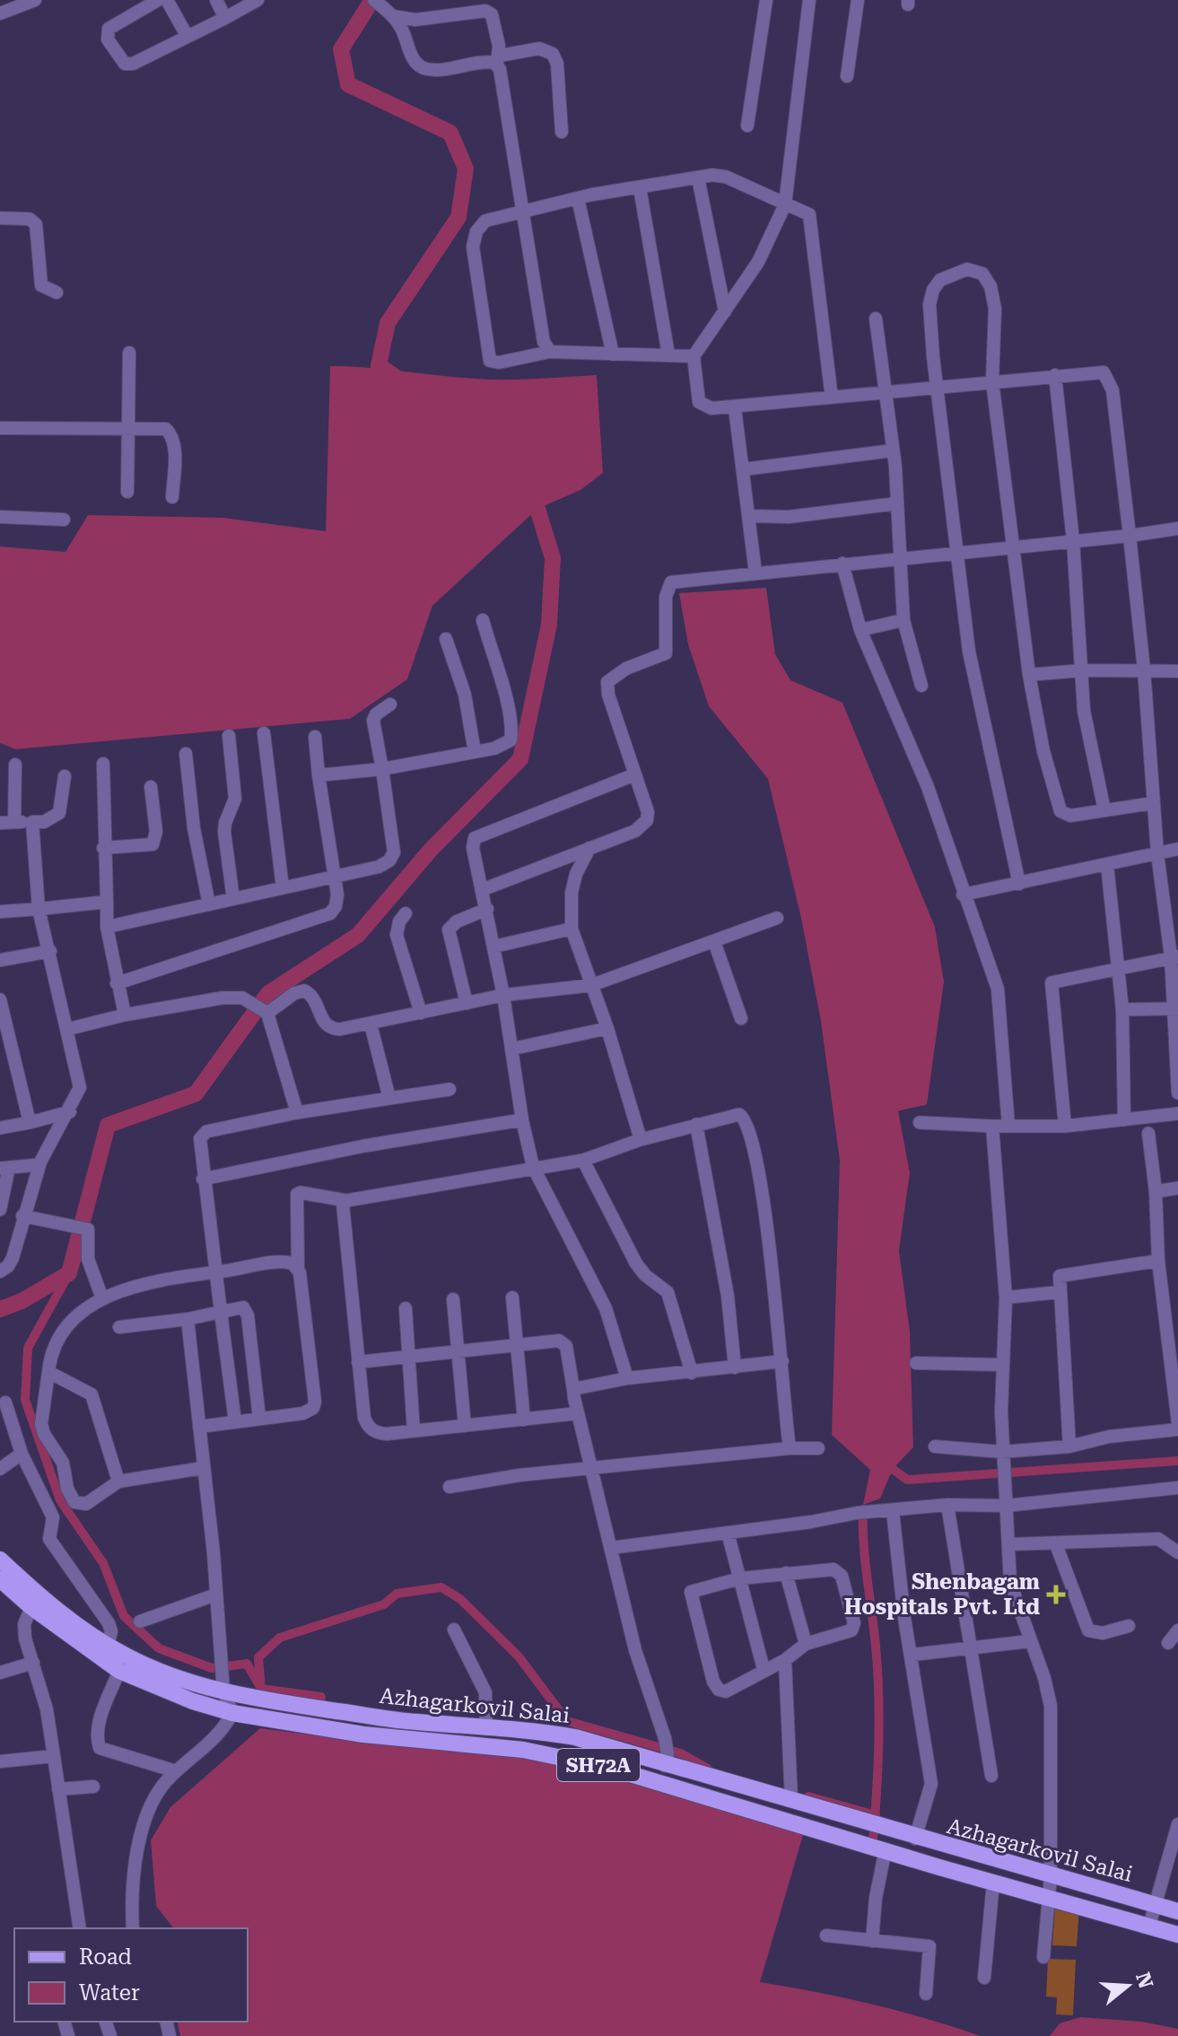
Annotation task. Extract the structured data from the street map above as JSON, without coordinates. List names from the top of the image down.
{
  "streets": {
    "main road": ["Azhagarkovil Salai", "SH72A"]
  },
  "places": {
    "health": ["Shenbagam Hospitals Pvt. Ltd"]
  },
  "legend": ["Road", "Water"],
  "north": "right"
}
